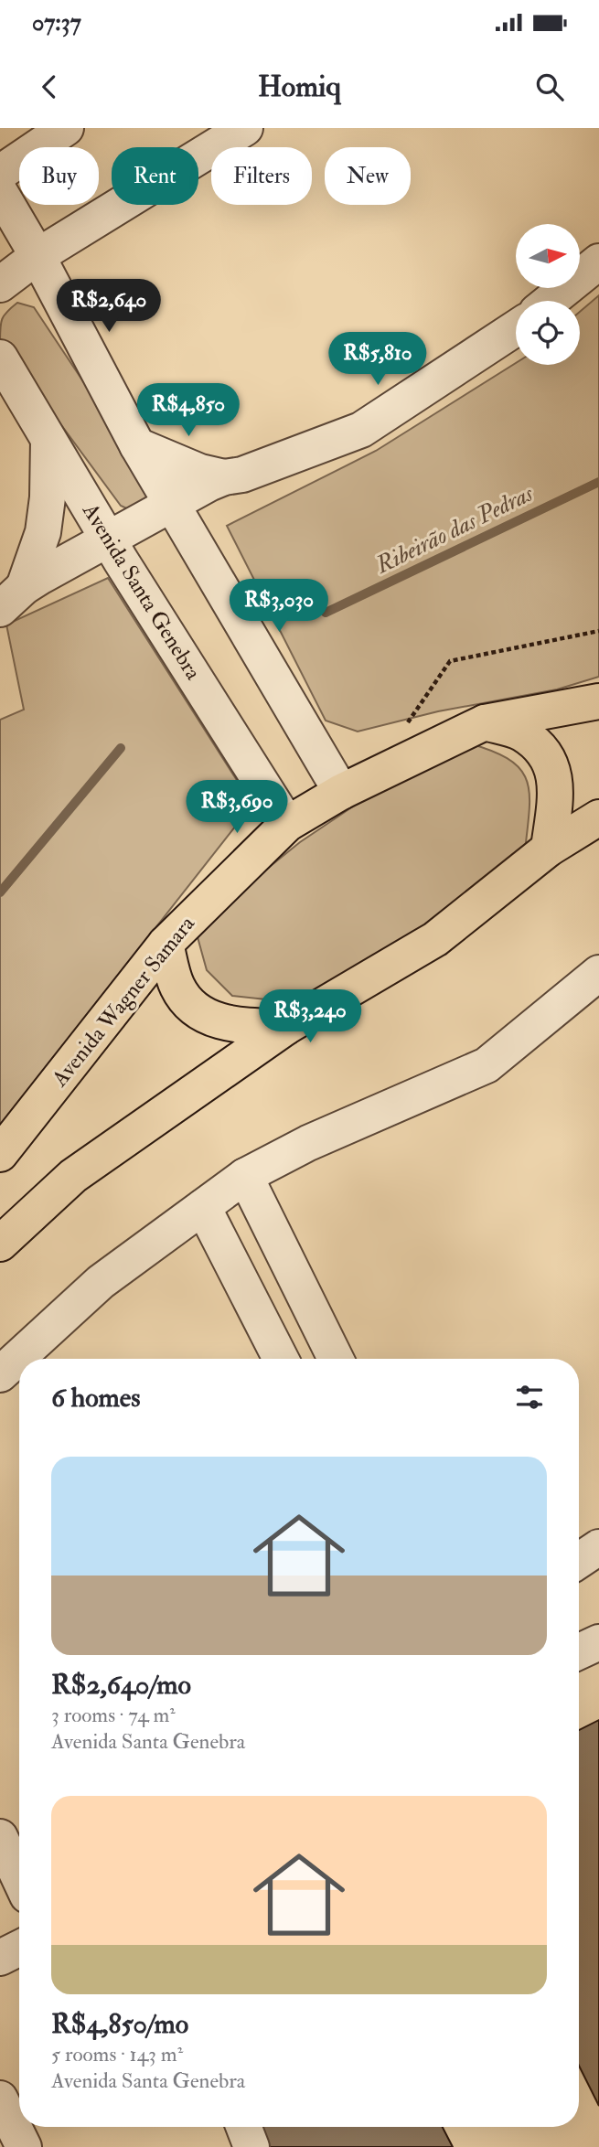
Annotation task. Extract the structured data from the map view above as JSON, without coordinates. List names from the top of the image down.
{
  "streets": {
    "main road": ["Avenida Wagner Samara"],
    "street": ["Avenida Santa Genebra"]
  },
  "crossings": [
    ["Avenida Santa Genebra", "Avenida Wagner Samara"]
  ],
  "water": ["Ribeirão das Pedras"],
  "north": "right",
  "page": {
    "status": "07:37",
    "header": "Homiq",
    "chip": [
      "Buy",
      "Rent",
      "Filters",
      "New"
    ],
    "price": [
      "R$2,640",
      "R$5,810",
      "R$4,850",
      "R$3,030",
      "R$3,690",
      "R$3,240"
    ],
    "heading": "6 homes",
    "list": [
      {
        "name": "R$2,640/mo",
        "note": "3 rooms · 74 m² · Avenida Santa Genebra"
      },
      {
        "name": "R$4,850/mo",
        "note": "5 rooms · 143 m² · Avenida Santa Genebra"
      }
    ]
  }
}
